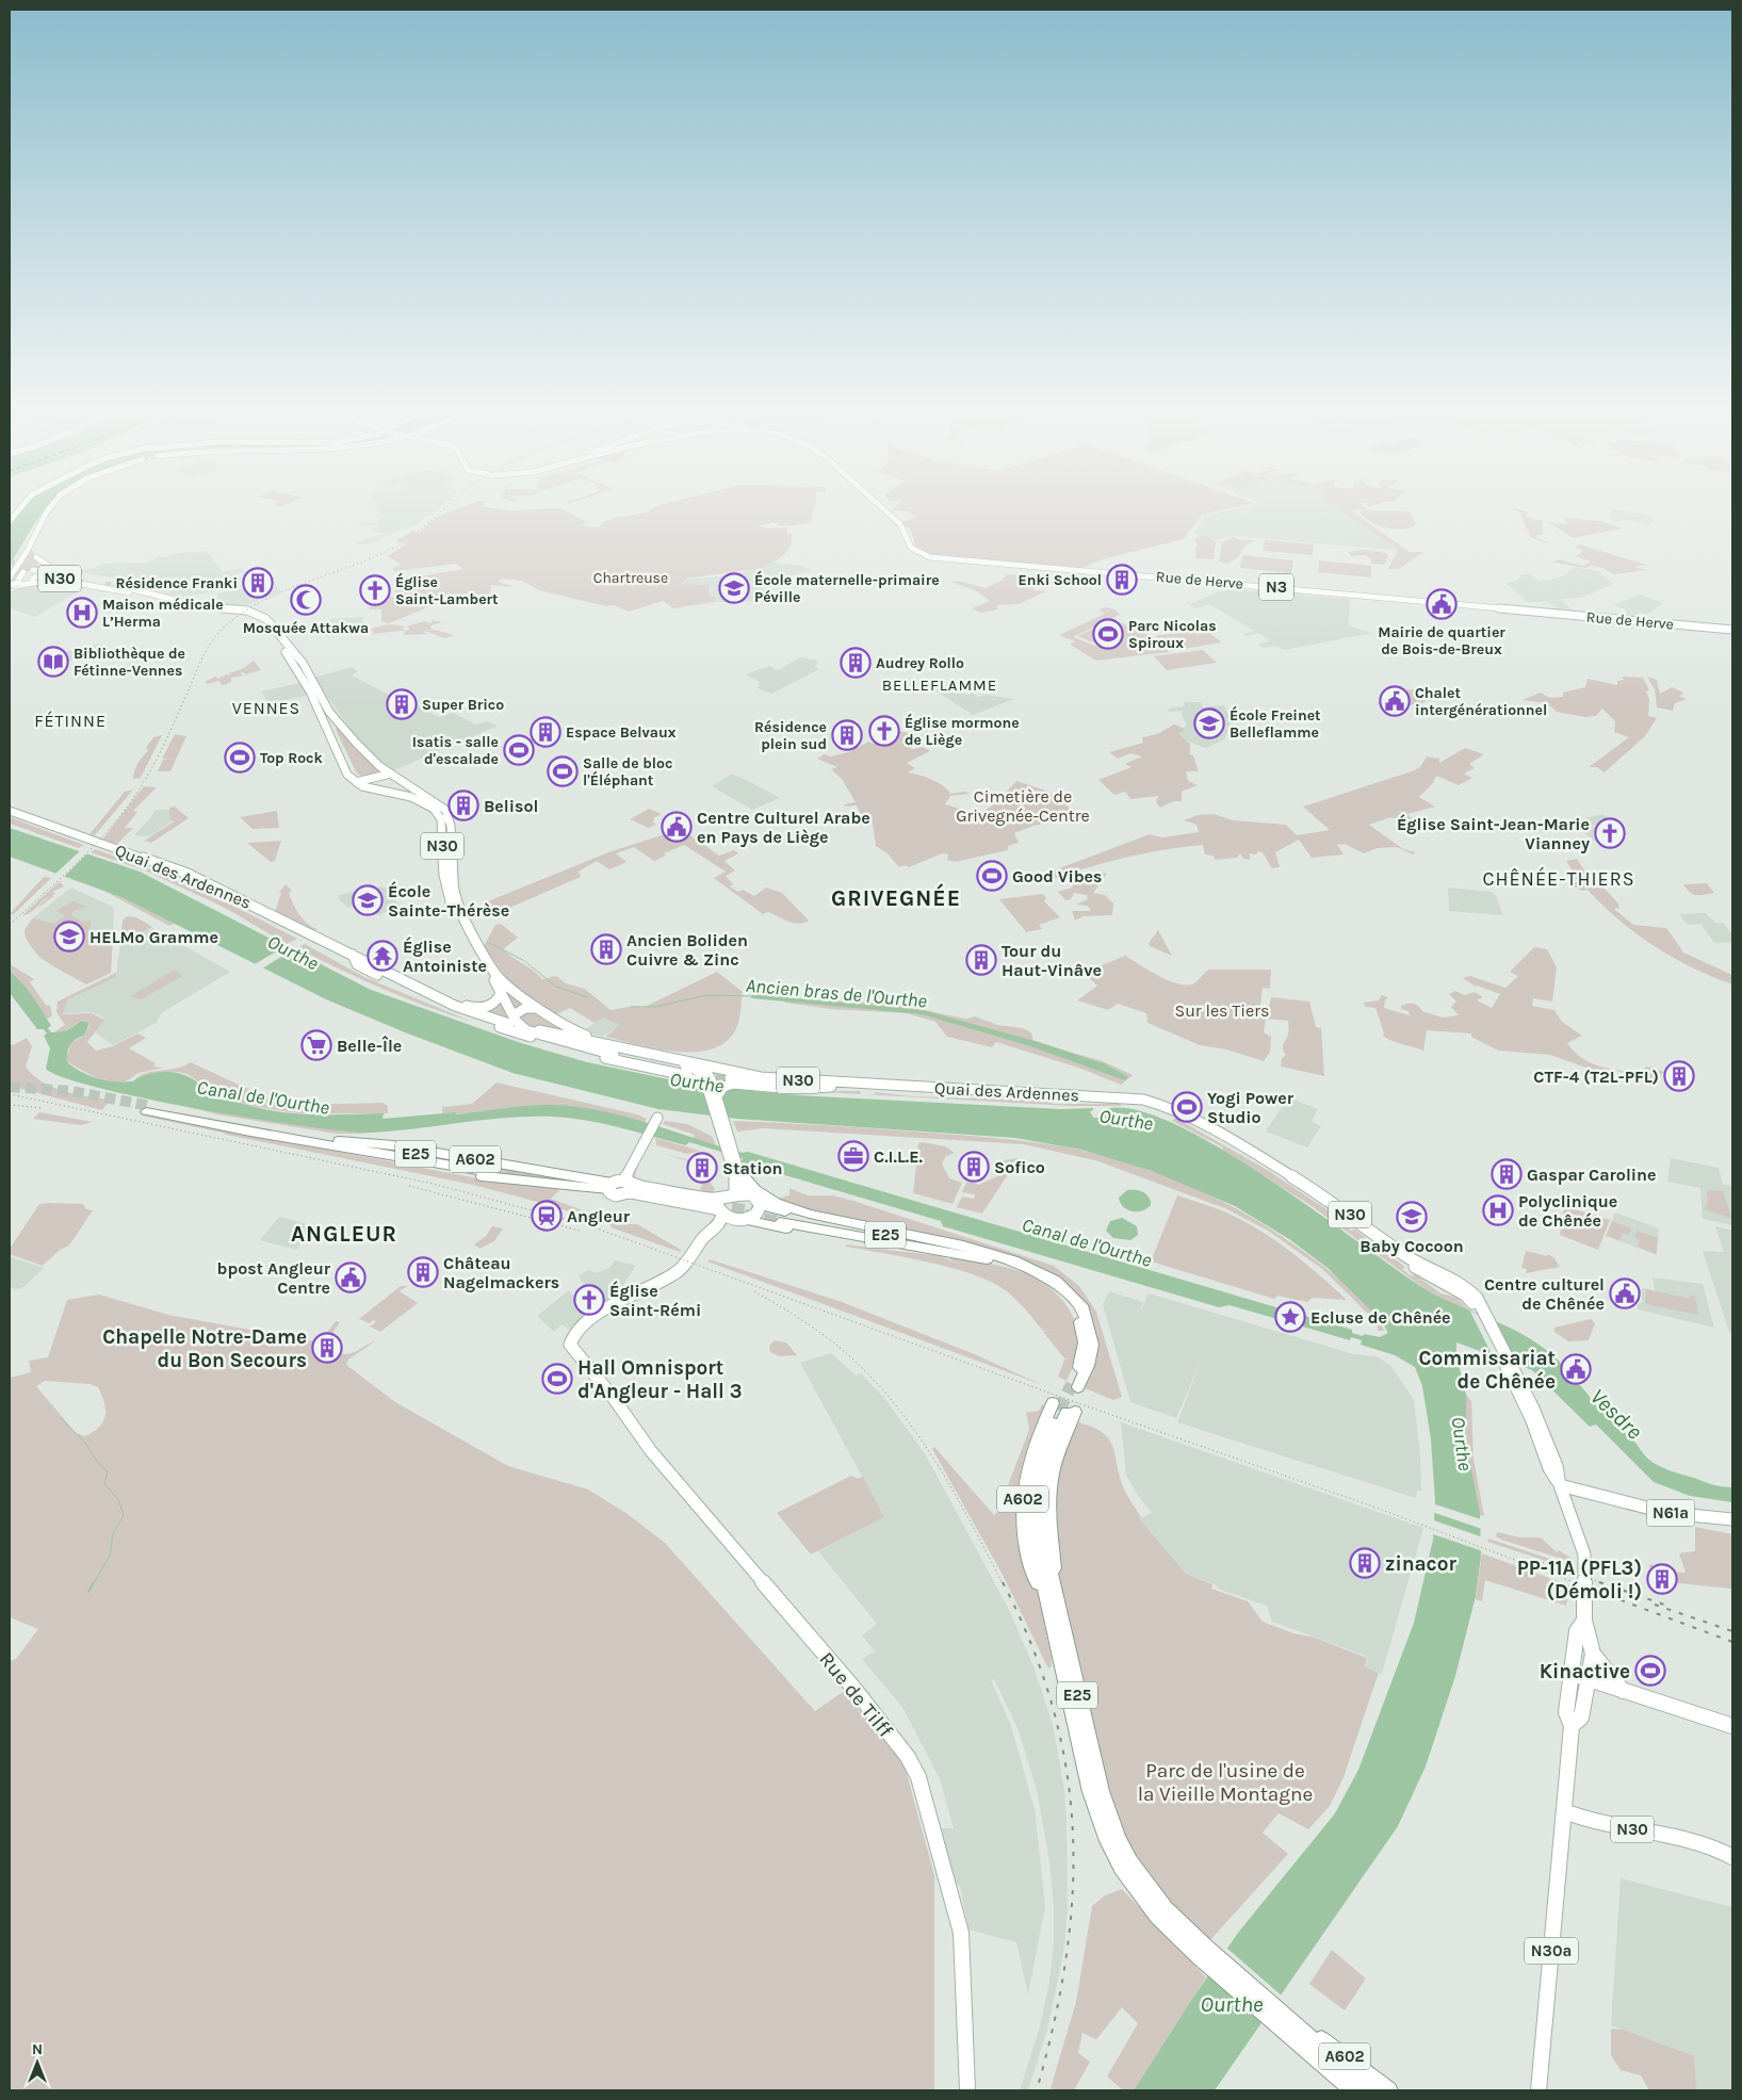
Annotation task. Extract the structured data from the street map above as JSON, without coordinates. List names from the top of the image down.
{
  "streets": {
    "highway": ["E25", "A602"],
    "main road": [
      "N30",
      "Rue de Herve",
      "N3",
      "Quai des Ardennes",
      "N61a",
      "Rue de Tilff",
      "N30a"
    ]
  },
  "crossings": [
    ["N30", "Quai des Ardennes"],
    ["N30", "N61a"],
    ["N30", "N30a"],
    ["Quai des Ardennes", "N61a"],
    ["E25", "A602"]
  ],
  "districts": [
    "BELLEFLAMME",
    "VENNES",
    "FÉTINNE",
    "CHÊNÉE-THIERS",
    "GRIVEGNÉE",
    "ANGLEUR"
  ],
  "water": [
    "Ourthe",
    "Ancien bras de l'Ourthe",
    "Canal de l'Ourthe",
    "Vesdre"
  ],
  "parks": [
    "Chartreuse",
    "Cimetière de Grivegnée-Centre",
    "Sur les Tiers",
    "Parc de l'usine de la Vieille Montagne"
  ],
  "places": {
    "building": [
      "Enki School",
      "Résidence Franki",
      "Audrey Rollo",
      "Super Brico",
      "Espace Belvaux",
      "Résidence plein sud",
      "Belisol",
      "Ancien Boliden Cuivre & Zinc",
      "Tour du Haut-Vinâve",
      "CTF-4 (T2L-PFL)",
      "Sofico",
      "Station",
      "Gaspar Caroline",
      "Château Nagelmackers",
      "Chapelle Notre-Dame du Bon Secours",
      "zinacor",
      "PP-11A (PFL3) (Démoli !)"
    ],
    "school or university": [
      "École maternelle-primaire Péville",
      "École Freinet Belleflamme",
      "École Sainte-Thérèse",
      "HELMo Gramme",
      "Baby Cocoon"
    ],
    "church": [
      "Église Saint-Lambert",
      "Église mormone de Liège",
      "Église Saint-Jean-Marie Vianney",
      "Église Saint-Rémi"
    ],
    "mosque": ["Mosquée Attakwa"],
    "public building": [
      "Mairie de quartier de Bois-de-Breux",
      "Chalet intergénérationnel",
      "Centre Culturel Arabe en Pays de Liège",
      "bpost Angleur Centre",
      "Centre culturel de Chênée",
      "Commissariat de Chênée"
    ],
    "hospital": ["Maison médicale L’Herma", "Polyclinique de Chênée"],
    "sports": [
      "Parc Nicolas Spiroux",
      "Isatis - salle d'escalade",
      "Top Rock",
      "Salle de bloc l'Éléphant",
      "Good Vibes",
      "Yogi Power Studio",
      "Hall Omnisport d'Angleur - Hall 3",
      "Kinactive"
    ],
    "library": ["Bibliothèque de Fétinne-Vennes"],
    "temple": ["Église Antoiniste"],
    "supermarket": ["Belle-Île"],
    "office": ["C.I.L.E."],
    "station": ["Angleur"],
    "place": ["Ecluse de Chênée"]
  },
  "north": "top"
}
